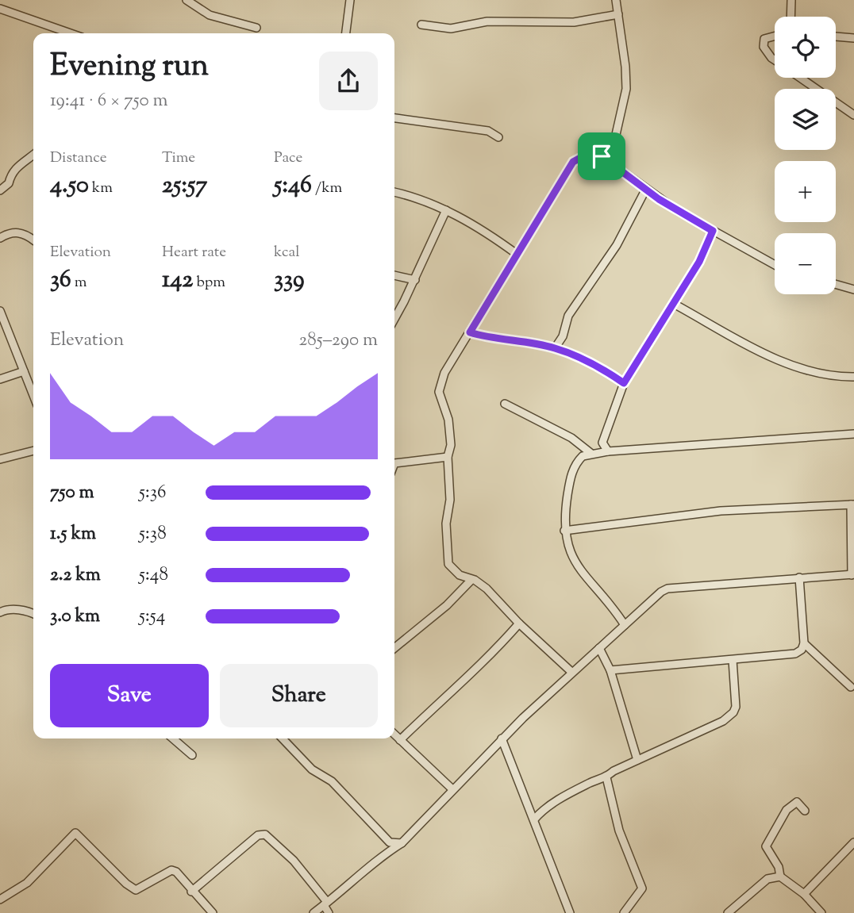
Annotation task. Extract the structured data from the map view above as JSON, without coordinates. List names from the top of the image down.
{
  "page": {
    "map_buttons": ["+", "−"],
    "heading": ["Evening run", "19:41 · 6 × 750 m"],
    "stats": [
      ["Distance", "4.50 km"],
      ["Time", "25:57"],
      ["Pace", "5:46 /km"],
      ["Elevation", "36 m"],
      ["Heart rate", "142 bpm"],
      ["kcal", "339"]
    ],
    "chart": ["Elevation", "285–290 m"],
    "list": [
      {
        "name": "750 m",
        "note": "5:36"
      },
      {
        "name": "1.5 km",
        "note": "5:38"
      },
      {
        "name": "2.2 km",
        "note": "5:48"
      },
      {
        "name": "3.0 km",
        "note": "5:54"
      }
    ],
    "buttons": ["Save", "Share"]
  }
}
